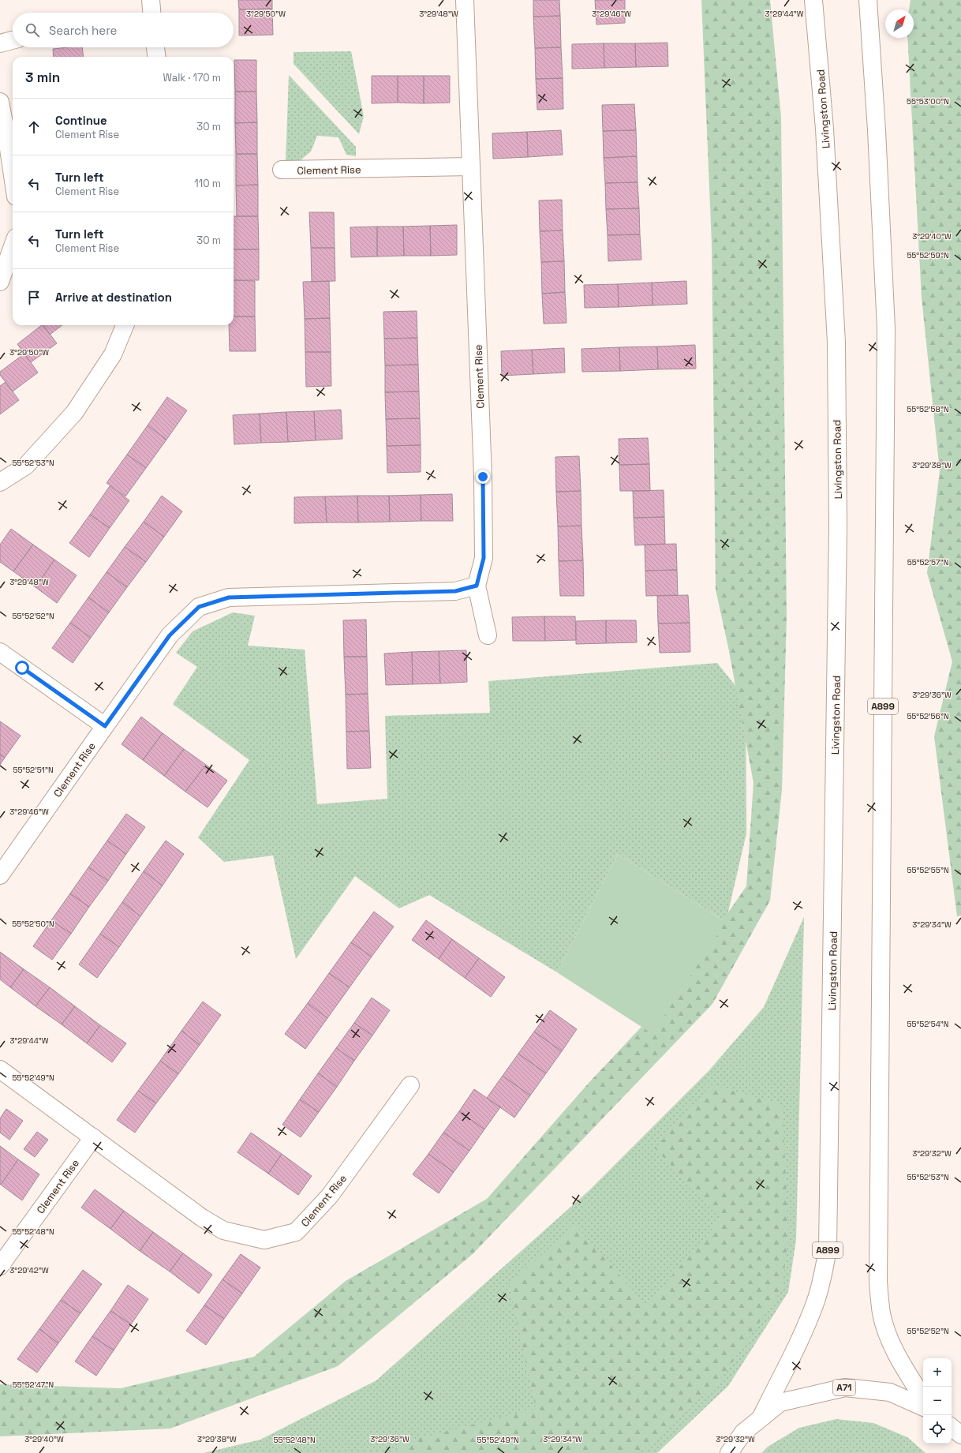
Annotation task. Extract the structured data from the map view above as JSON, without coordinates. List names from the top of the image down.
{
  "streets": {
    "main road": [
      "Livingston Road",
      "Clement Rise",
      "A899",
      "A71"
    ]
  },
  "crossings": [
    ["Livingston Road", "A71"]
  ],
  "north": "top right",
  "page": {
    "search": "Search here",
    "heading": ["3 min", "Walk · 170 m"],
    "list": [
      ["Continue", "Clement Rise", "30 m"],
      ["Turn left", "Clement Rise", "110 m"],
      ["Turn left", "Clement Rise", "30 m"],
      "Arrive at destination"
    ],
    "map_buttons": ["+", "−"]
  },
  "coordinates": [
    "3°29'50\"W",
    "3°29'48\"W",
    "3°29'46\"W",
    "3°29'44\"W",
    "55°53'00\"N",
    "3°29'40\"W",
    "55°52'59\"N",
    "55°52'58\"N",
    "55°52'53\"N",
    "3°29'38\"W",
    "55°52'57\"N",
    "55°52'52\"N",
    "3°29'36\"W",
    "55°52'56\"N",
    "55°52'51\"N",
    "55°52'55\"N",
    "55°52'50\"N",
    "3°29'34\"W",
    "55°52'54\"N",
    "55°52'49\"N",
    "3°29'32\"W",
    "55°52'48\"N",
    "3°29'42\"W",
    "55°52'47\"N"
  ]
}
